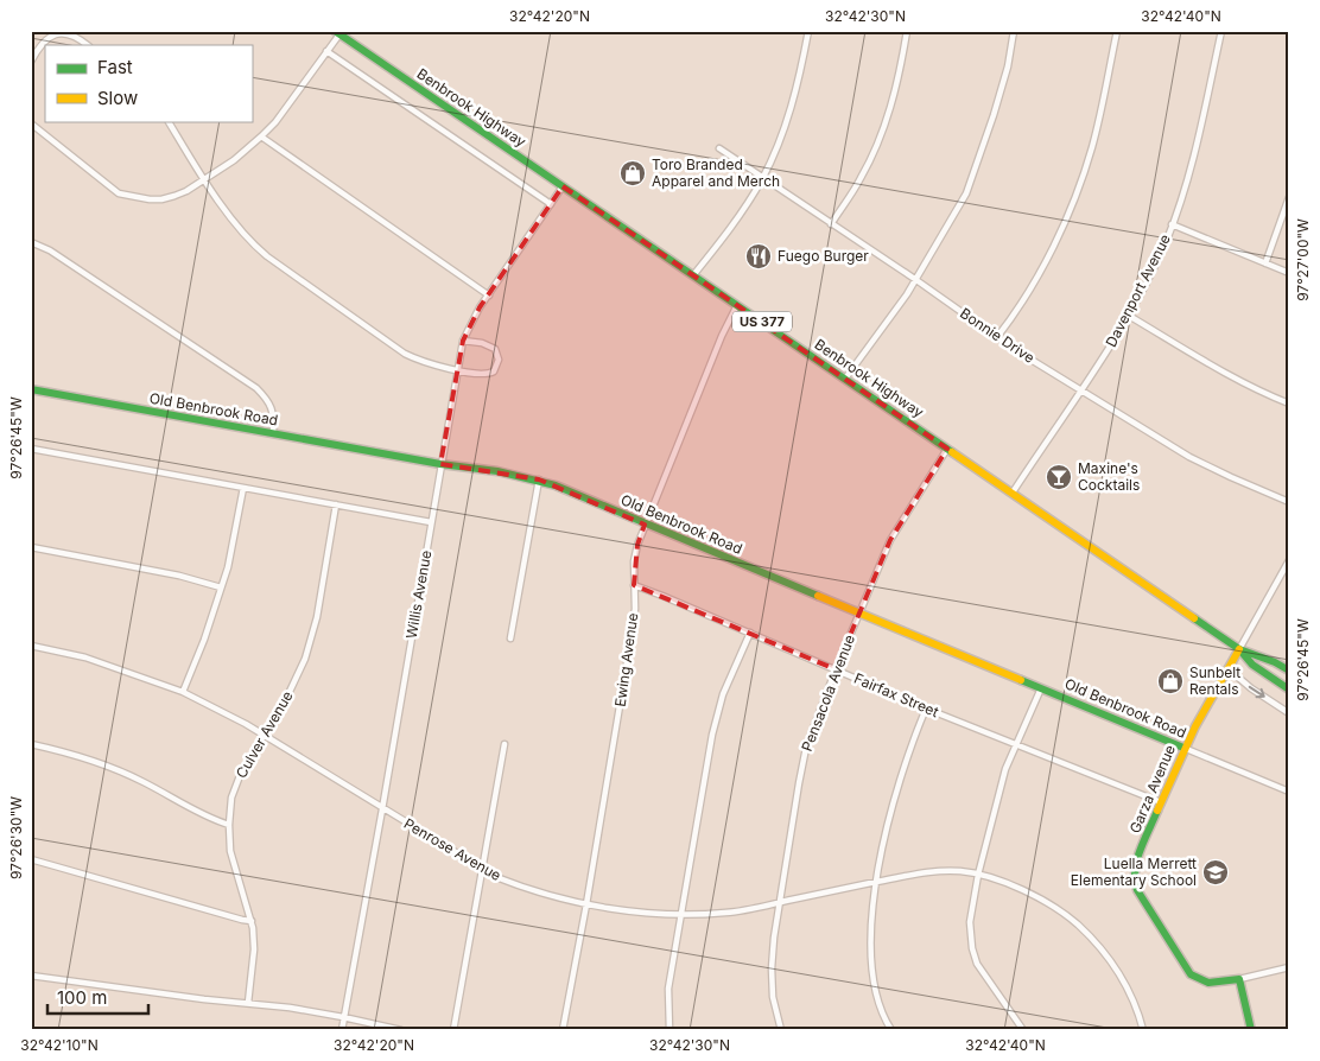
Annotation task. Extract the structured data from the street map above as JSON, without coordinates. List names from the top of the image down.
{
  "streets": {
    "street": [
      "Benbrook Highway",
      "Davenport Avenue",
      "US 377",
      "Bonnie Drive",
      "Old Benbrook Road",
      "Willis Avenue",
      "Ewing Avenue",
      "Pensacola Avenue",
      "Fairfax Street",
      "Culver Avenue",
      "Garza Avenue",
      "Penrose Avenue"
    ]
  },
  "crossings": [
    ["Benbrook Highway", "Davenport Avenue"],
    ["Benbrook Highway", "Willis Avenue"],
    ["Benbrook Highway", "Ewing Avenue"],
    ["Benbrook Highway", "Pensacola Avenue"],
    ["Benbrook Highway", "Garza Avenue"],
    ["Davenport Avenue", "Bonnie Drive"],
    ["Old Benbrook Road", "Willis Avenue"],
    ["Old Benbrook Road", "Ewing Avenue"],
    ["Old Benbrook Road", "Pensacola Avenue"],
    ["Old Benbrook Road", "Garza Avenue"],
    ["Willis Avenue", "Penrose Avenue"],
    ["Ewing Avenue", "Fairfax Street"],
    ["Ewing Avenue", "Penrose Avenue"],
    ["Pensacola Avenue", "Fairfax Street"],
    ["Pensacola Avenue", "Penrose Avenue"],
    ["Fairfax Street", "Garza Avenue"],
    ["Culver Avenue", "Penrose Avenue"]
  ],
  "places": {
    "shop": ["Toro Branded Apparel and Merch", "Sunbelt Rentals"],
    "restaurant": ["Fuego Burger"],
    "bar": ["Maxine's Cocktails"],
    "school or university": ["Luella Merrett Elementary School"]
  },
  "legend": ["Fast", "Slow"],
  "scale_bar": "100 m",
  "coordinates": [
    "32°42'20\"N",
    "32°42'30\"N",
    "32°42'40\"N",
    "97°27'00\"W",
    "97°26'45\"W",
    "97°26'30\"W",
    "32°42'10\"N"
  ]
}
